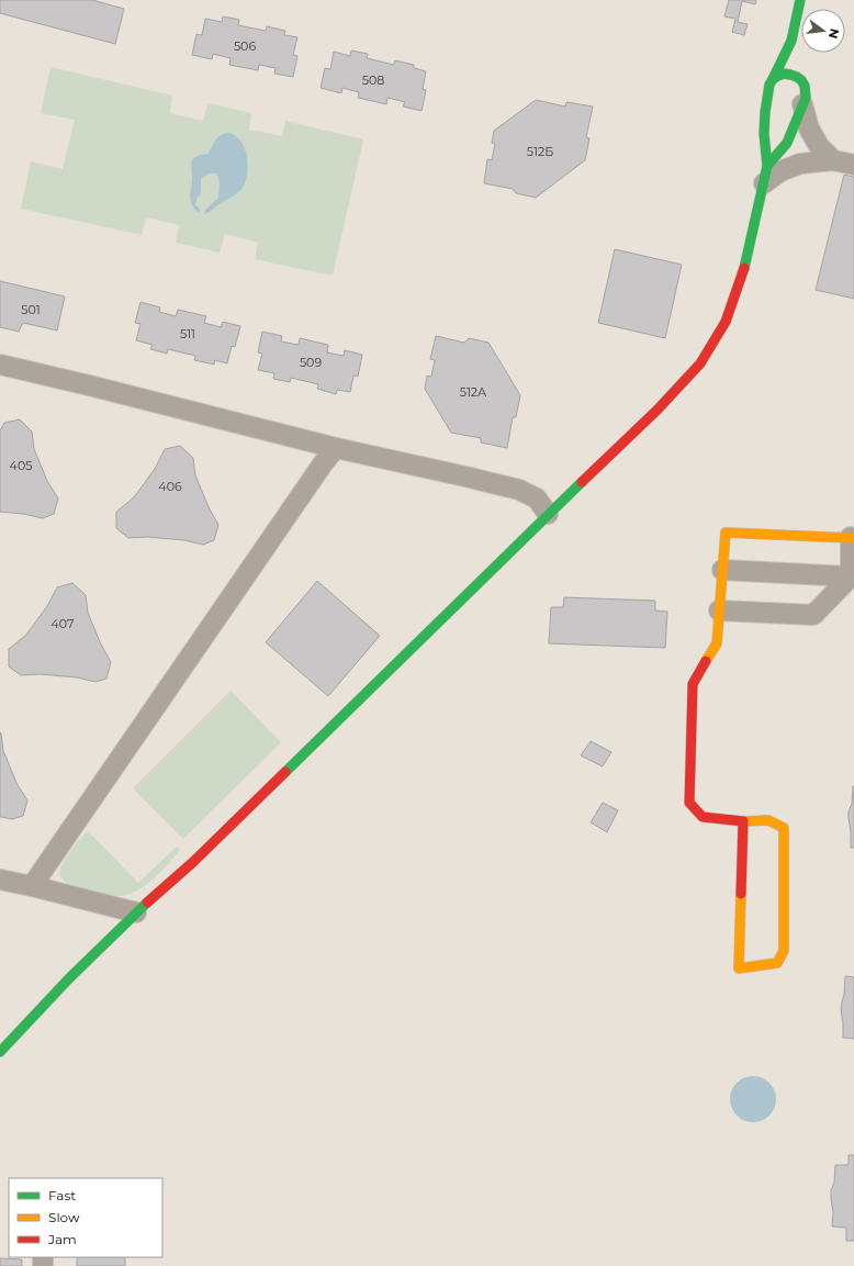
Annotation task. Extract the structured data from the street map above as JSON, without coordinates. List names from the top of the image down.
{
  "house_numbers": [
    "506",
    "508",
    "512Б",
    "501",
    "511",
    "509",
    "512А",
    "405",
    "406",
    "407"
  ],
  "legend": ["Fast", "Slow", "Jam"],
  "north": "right"
}
